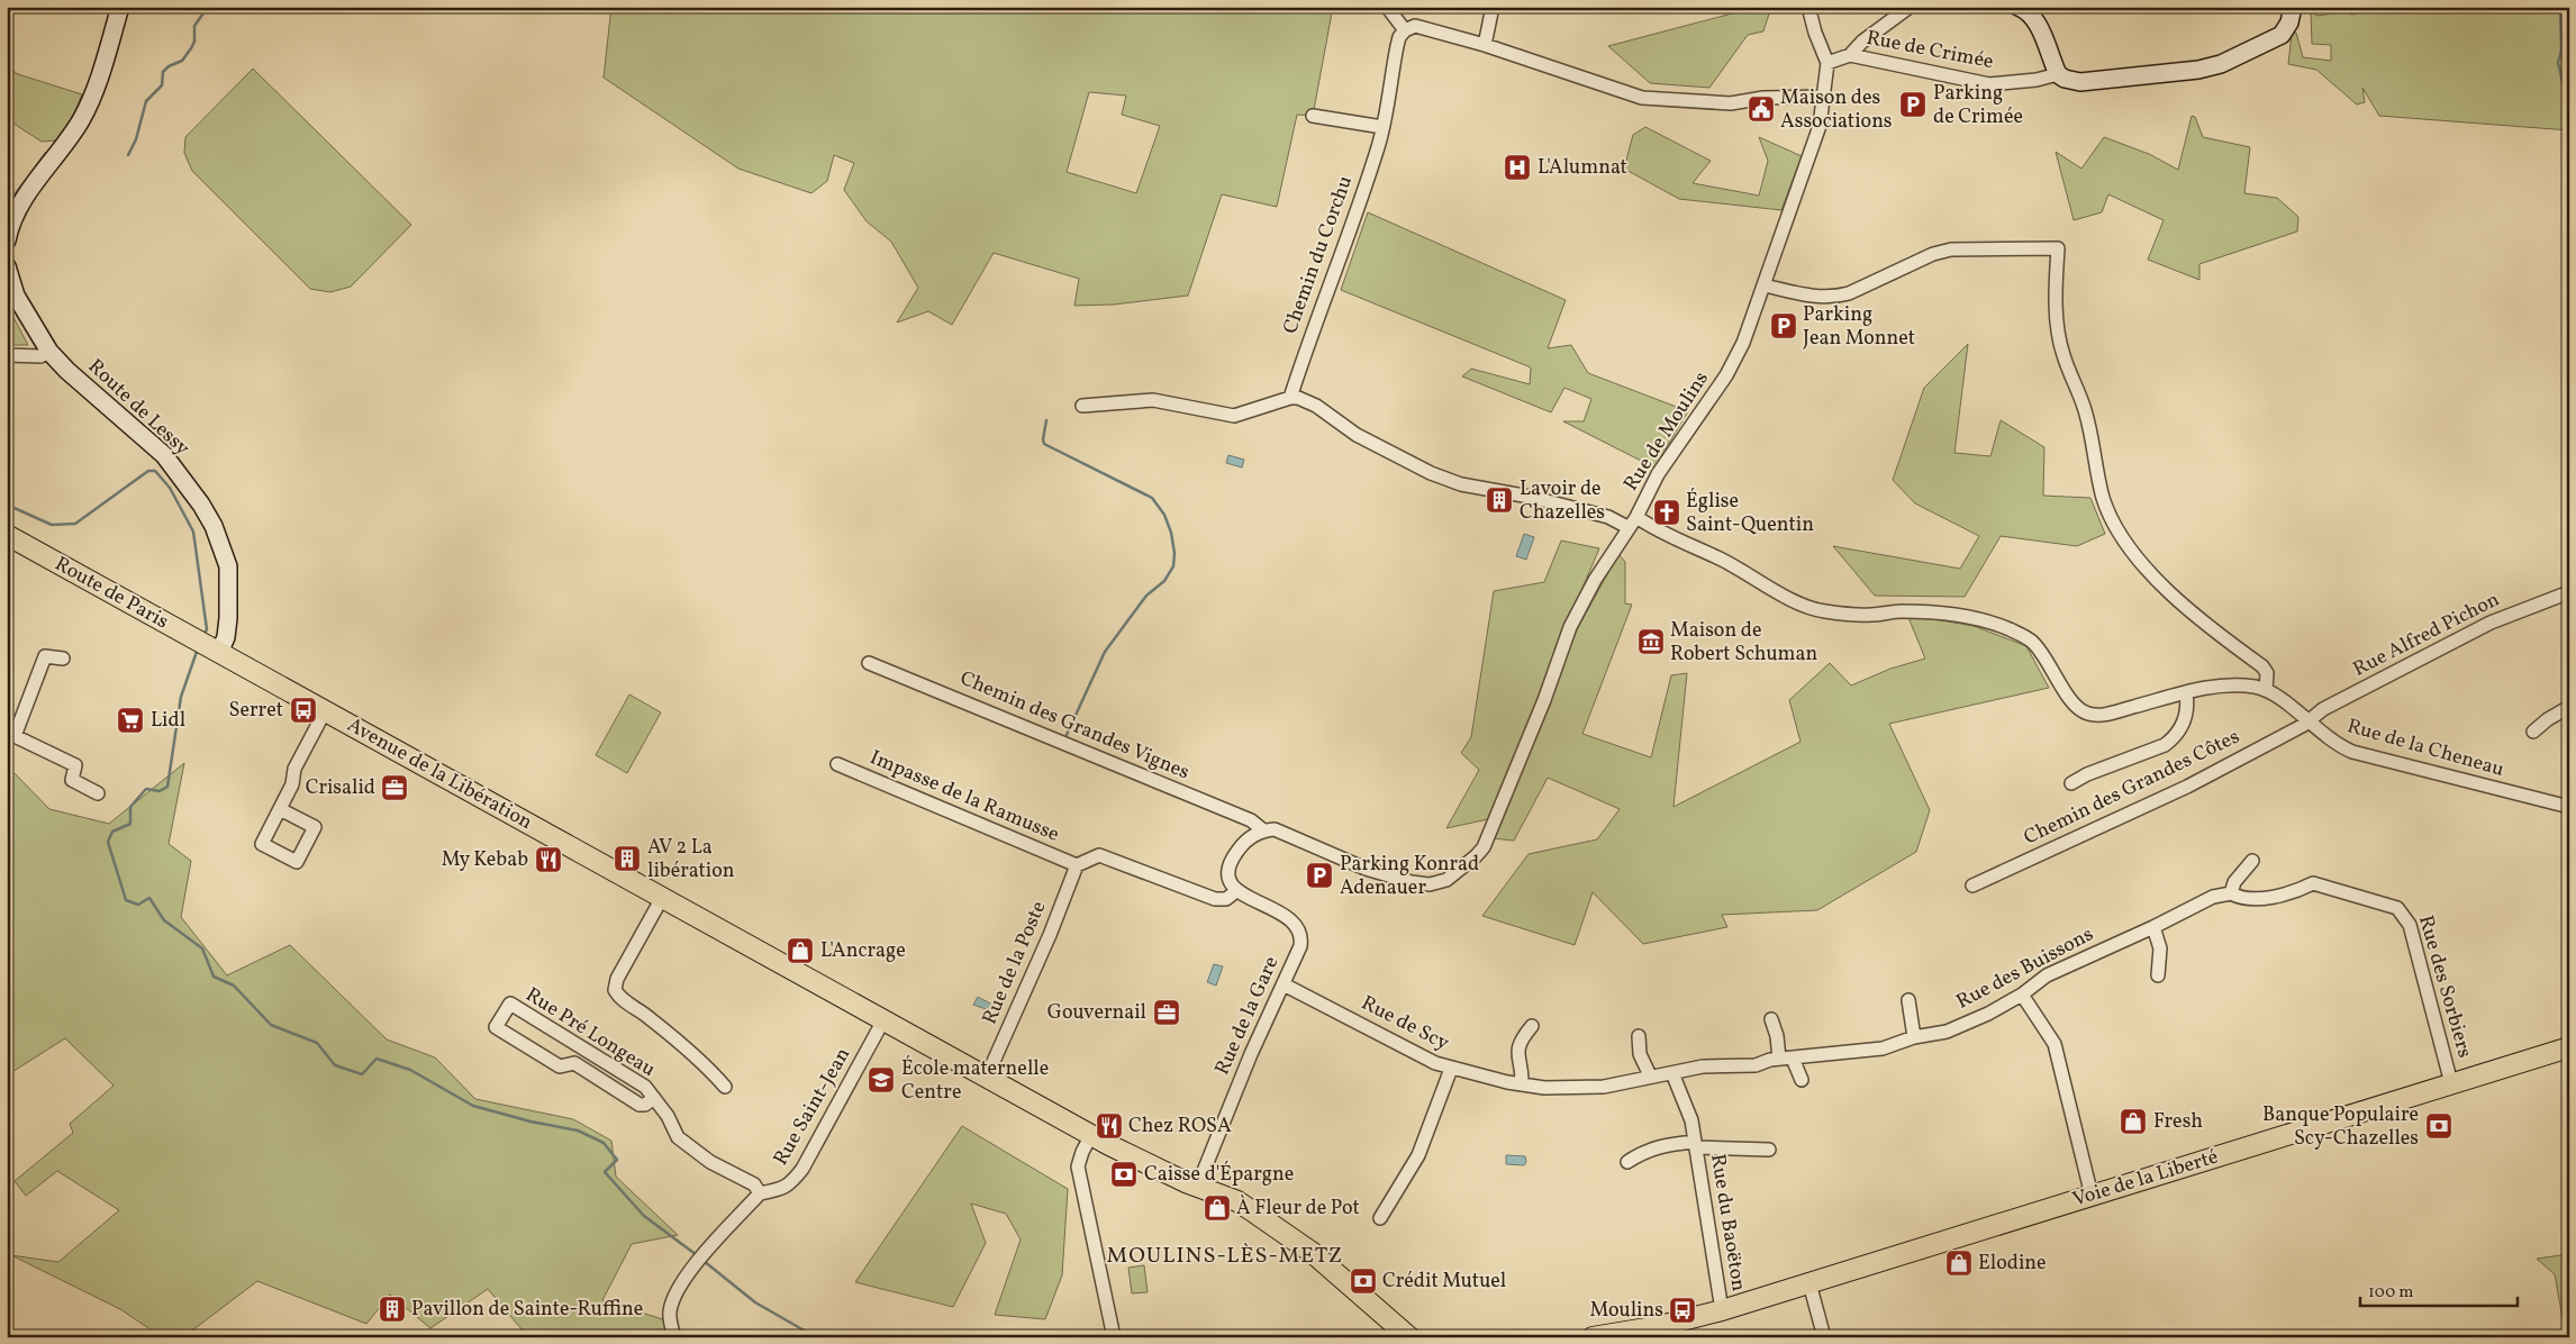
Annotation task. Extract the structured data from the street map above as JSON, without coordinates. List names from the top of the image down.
{
  "streets": {
    "main road": [
      "Route de Lessy",
      "Route de Paris",
      "Avenue de la Libération",
      "Voie de la Liberté"
    ],
    "street": [
      "Rue de Crimée",
      "Chemin du Corchu",
      "Rue de Moulins",
      "Rue Alfred Pichon",
      "Chemin des Grandes Vignes",
      "Rue de la Cheneau",
      "Chemin des Grandes Côtes",
      "Impasse de la Ramusse",
      "Rue de la Poste",
      "Rue des Buissons",
      "Rue des Sorbiers",
      "Rue de la Gare",
      "Rue de Scy",
      "Rue Pré Longeau",
      "Rue Saint-Jean",
      "Rue du Baoëton"
    ]
  },
  "crossings": [
    ["Rue de Crimée", "Rue de Moulins"],
    ["Route de Lessy", "Route de Paris"],
    ["Route de Lessy", "Avenue de la Libération"],
    ["Rue de Moulins", "Chemin des Grandes Vignes"],
    ["Route de Paris", "Avenue de la Libération"],
    ["Rue Alfred Pichon", "Rue de la Cheneau"],
    ["Rue Alfred Pichon", "Chemin des Grandes Côtes"],
    ["Rue de la Cheneau", "Chemin des Grandes Côtes"],
    ["Avenue de la Libération", "Rue de la Poste"],
    ["Avenue de la Libération", "Rue de la Gare"],
    ["Avenue de la Libération", "Rue Saint-Jean"],
    ["Impasse de la Ramusse", "Rue de la Poste"],
    ["Rue des Buissons", "Rue des Sorbiers"],
    ["Rue des Buissons", "Rue du Baoëton"],
    ["Rue des Sorbiers", "Voie de la Liberté"],
    ["Rue de la Gare", "Rue de Scy"],
    ["Rue Pré Longeau", "Rue Saint-Jean"],
    ["Voie de la Liberté", "Rue du Baoëton"]
  ],
  "districts": ["MOULINS-LÈS-METZ"],
  "places": {
    "parking": ["Parking de Crimée", "Parking Jean Monnet", "Parking Konrad Adenauer"],
    "public building": ["Maison des Associations"],
    "hospital": ["L'Alumnat"],
    "building": ["Lavoir de Chazelles", "AV 2 La libération", "Pavillon de Sainte-Ruffine"],
    "church": ["Église Saint-Quentin"],
    "museum": ["Maison de Robert Schuman"],
    "bus stop": ["Serret", "Moulins"],
    "supermarket": ["Lidl"],
    "office": ["Crisalid", "Gouvernail"],
    "restaurant": ["My Kebab", "Chez ROSA"],
    "shop": [
      "L'Ancrage",
      "Fresh",
      "À Fleur de Pot",
      "Elodine"
    ],
    "school or university": ["École maternelle Centre"],
    "bank": ["Banque Populaire Scy-Chazelles", "Caisse d'Épargne", "Crédit Mutuel"]
  },
  "scale_bar": "100 m"
}
